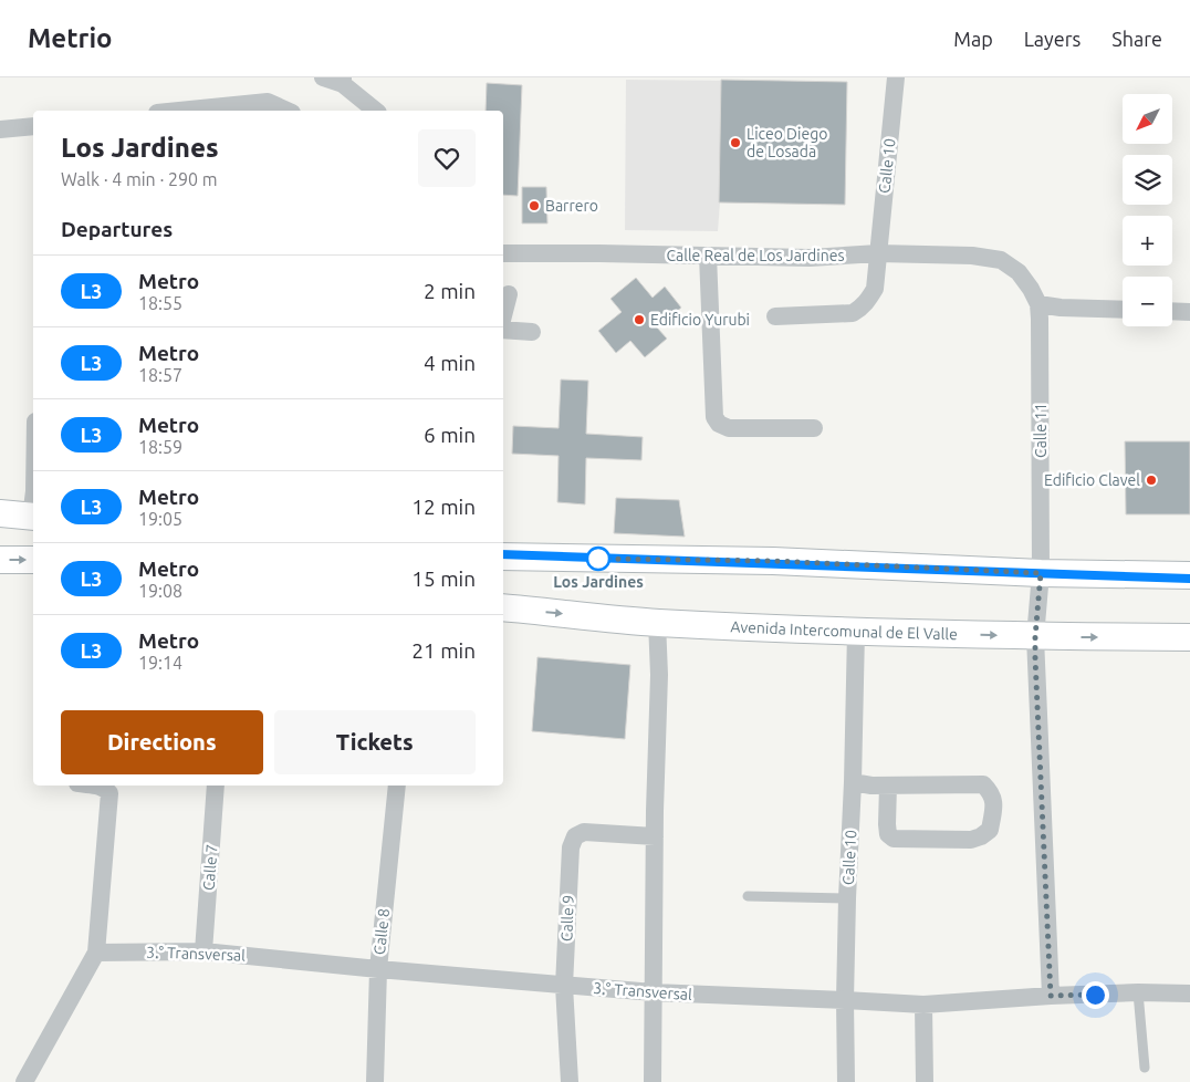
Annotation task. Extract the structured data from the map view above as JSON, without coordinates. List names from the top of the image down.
{
  "streets": {
    "main road": ["Avenida Intercomunal de El Valle"],
    "street": [
      "Calle 10",
      "Calle Real de Los Jardines",
      "Calle 11",
      "Calle 7",
      "Calle 9",
      "Calle 8",
      "3.° Transversal"
    ]
  },
  "crossings": [
    ["Calle 10", "Calle Real de Los Jardines"],
    ["Calle 10", "Avenida Intercomunal de El Valle"],
    ["Calle 10", "3.° Transversal"],
    ["Calle Real de Los Jardines", "Calle 11"],
    ["Calle 11", "Avenida Intercomunal de El Valle"],
    ["Calle 7", "3.° Transversal"],
    ["Calle 9", "3.° Transversal"],
    ["Calle 8", "3.° Transversal"]
  ],
  "places": [
    "Liceo Diego de Losada",
    "Barrero",
    "Edificio Yurubi",
    "Edificio Clavel",
    "Los Jardines"
  ],
  "lines": ["metro line L3"],
  "north": "bottom left",
  "page": {
    "header": "Metrio",
    "nav": ["Map", "Layers", "Share"],
    "map_buttons": ["+", "−"],
    "heading": [
      ["Los Jardines", "Walk · 4 min · 290 m"],
      "Departures"
    ],
    "list": [
      {
        "mark": "L3",
        "name": "Metro",
        "note": "18:55",
        "value": "2 min"
      },
      {
        "mark": "L3",
        "name": "Metro",
        "note": "18:57",
        "value": "4 min"
      },
      {
        "mark": "L3",
        "name": "Metro",
        "note": "18:59",
        "value": "6 min"
      },
      {
        "mark": "L3",
        "name": "Metro",
        "note": "19:05",
        "value": "12 min"
      },
      {
        "mark": "L3",
        "name": "Metro",
        "note": "19:08",
        "value": "15 min"
      },
      {
        "mark": "L3",
        "name": "Metro",
        "note": "19:14",
        "value": "21 min"
      }
    ],
    "buttons": ["Directions", "Tickets"]
  }
}
